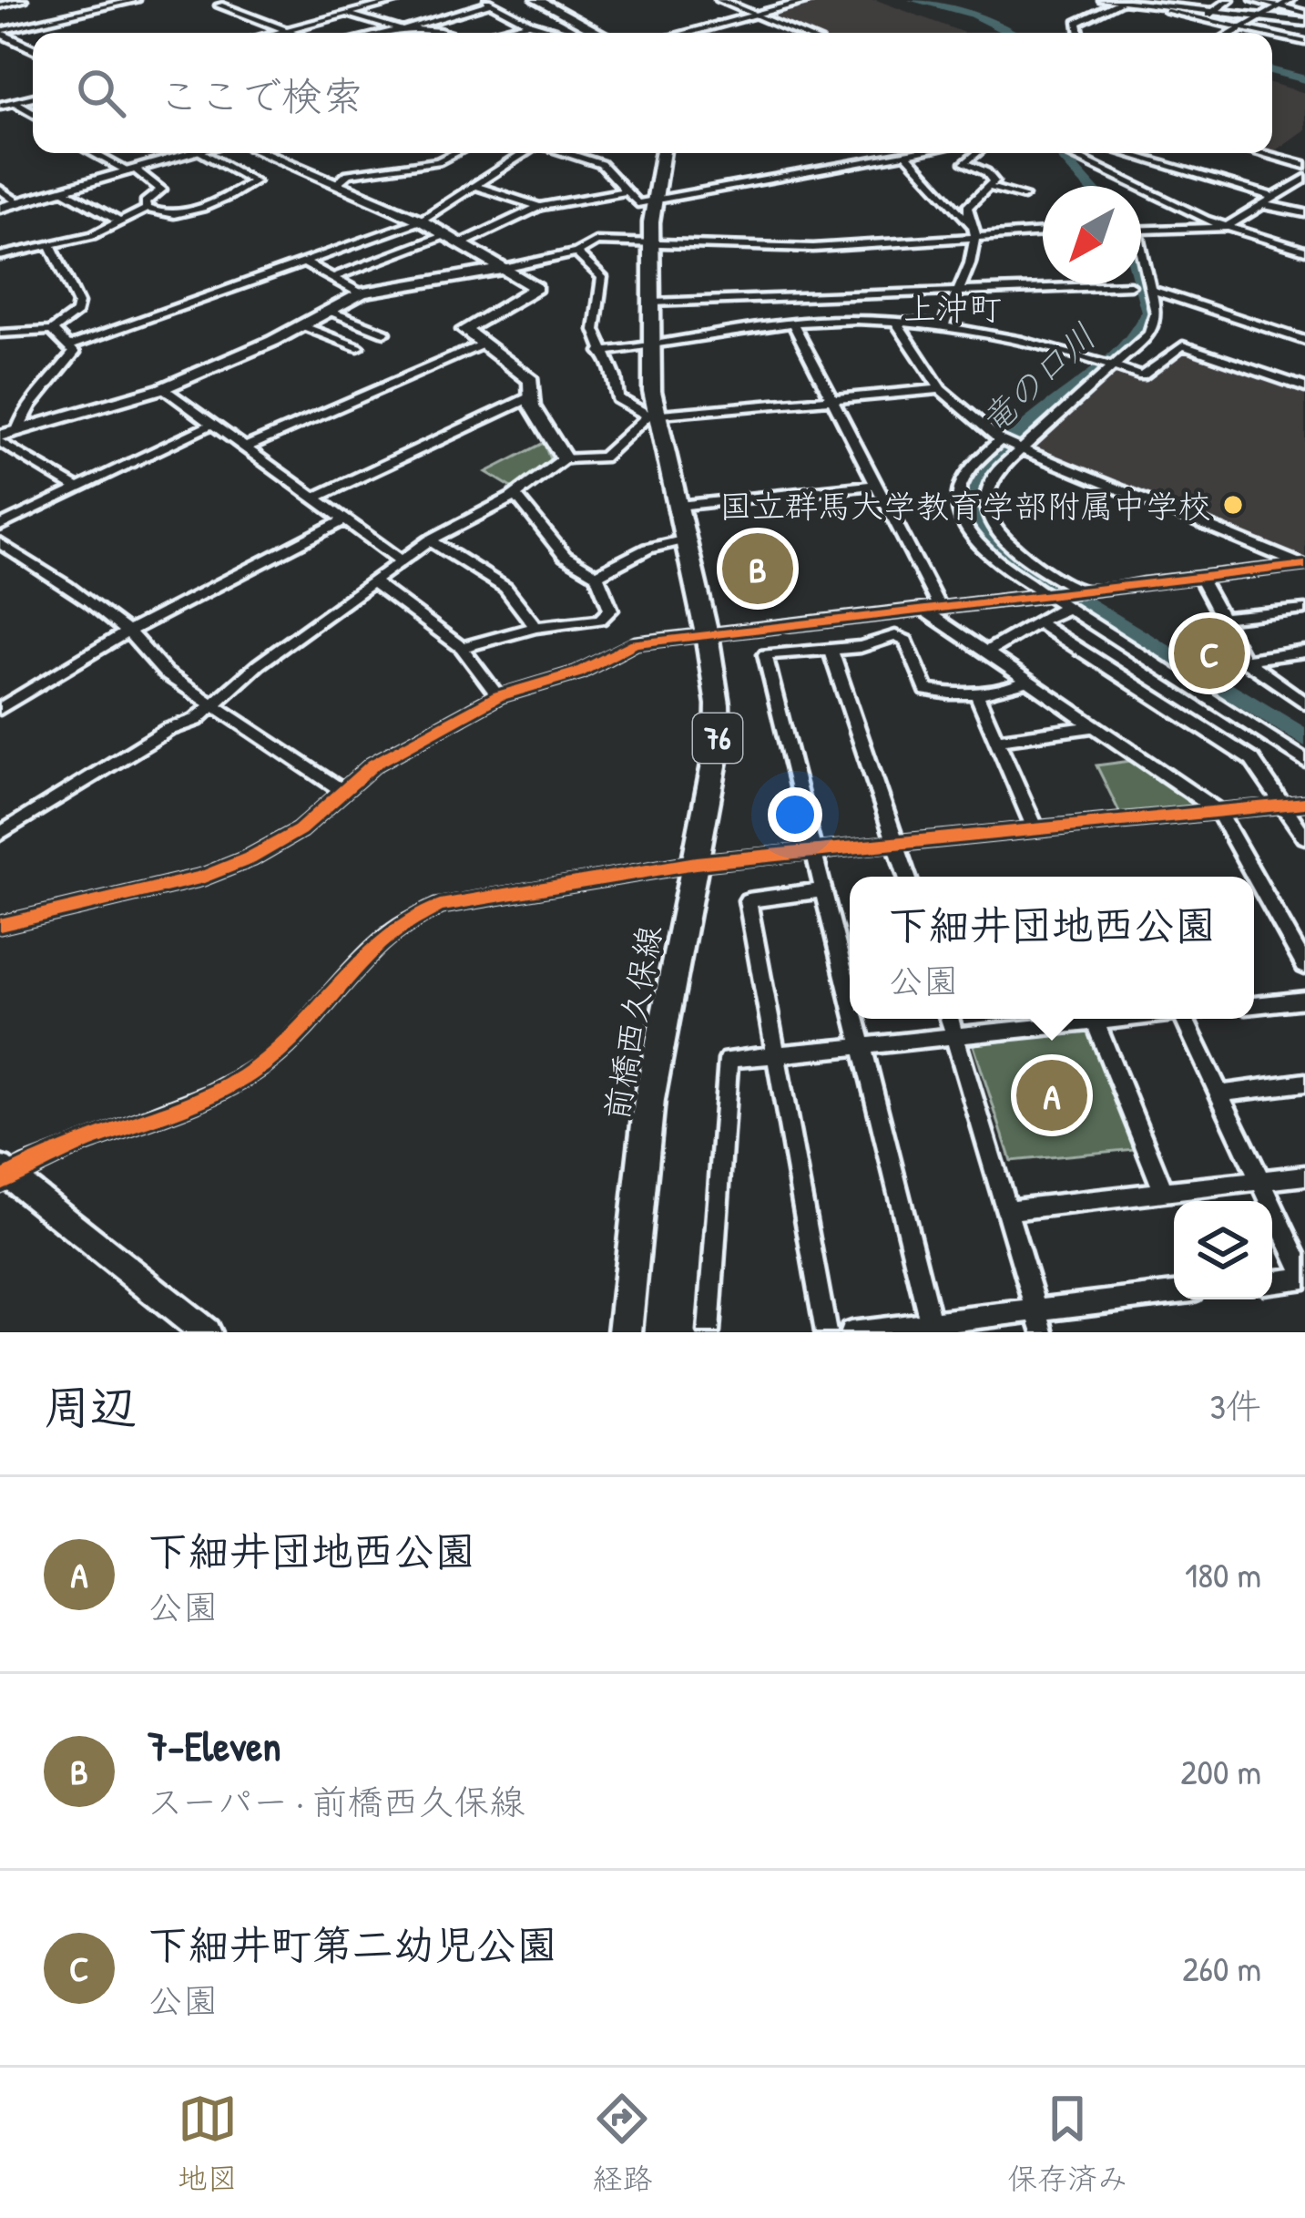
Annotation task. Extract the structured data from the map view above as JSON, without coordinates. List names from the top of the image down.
{
  "streets": {
    "main road": ["76", "前橋西久保線"]
  },
  "districts": ["上沖町"],
  "water": ["竜の口川"],
  "places": ["国立群馬大学教育学部附属中学校"],
  "north": "bottom left",
  "page": {
    "search": "ここで検索",
    "pins": ["B", "C", "A"],
    "popup": ["下細井団地西公園", "公園"],
    "heading": ["周辺", "3件"],
    "list": [
      {
        "mark": "A",
        "name": "下細井団地西公園",
        "note": "公園",
        "value": "180 m"
      },
      {
        "mark": "B",
        "name": "7-Eleven",
        "note": "スーパー · 前橋西久保線",
        "value": "200 m"
      },
      {
        "mark": "C",
        "name": "下細井町第二幼児公園",
        "note": "公園",
        "value": "260 m"
      }
    ],
    "nav": ["地図", "経路", "保存済み"]
  }
}
